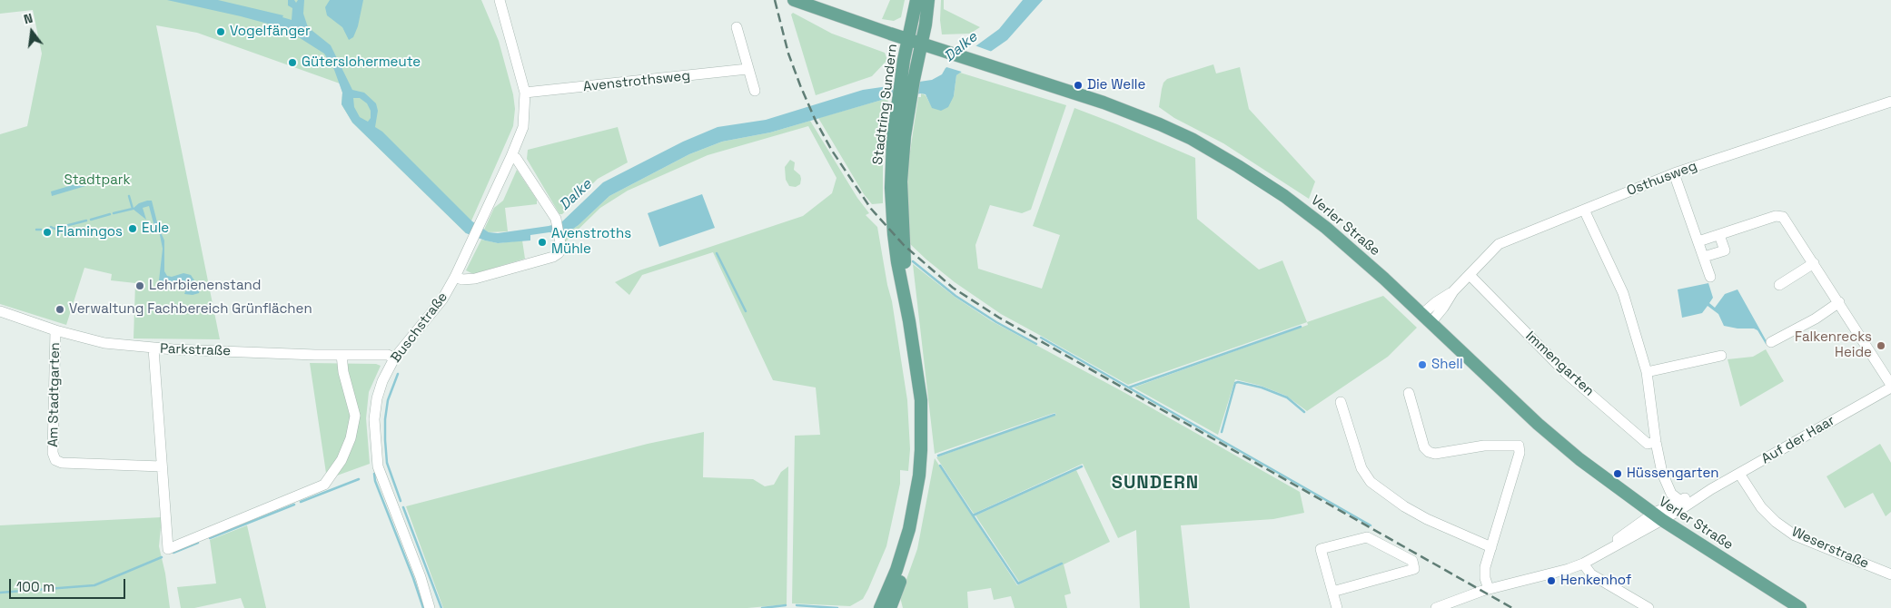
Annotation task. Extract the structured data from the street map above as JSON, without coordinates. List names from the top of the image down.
{
  "streets": {
    "main road": ["Stadtring Sundern", "Verler Straße"],
    "street": [
      "Avenstrothsweg",
      "Osthusweg",
      "Buschstraße",
      "Parkstraße",
      "Immengarten",
      "Am Stadtgarten",
      "Auf der Haar",
      "Weserstraße"
    ]
  },
  "crossings": [
    ["Avenstrothsweg", "Buschstraße"],
    ["Stadtring Sundern", "Verler Straße"],
    ["Osthusweg", "Verler Straße"],
    ["Osthusweg", "Immengarten"],
    ["Verler Straße", "Auf der Haar"],
    ["Buschstraße", "Parkstraße"],
    ["Parkstraße", "Am Stadtgarten"],
    ["Auf der Haar", "Weserstraße"]
  ],
  "districts": ["SUNDERN"],
  "water": ["Dalke"],
  "parks": ["Stadtpark"],
  "places": [
    "Vogelfänger",
    "Güterslohermeute",
    "Die Welle",
    "Eule",
    "Flamingos",
    "Avenstroths Mühle",
    "Lehrbienenstand",
    "Verwaltung Fachbereich Grünflächen",
    "Falkenrecks Heide",
    "Shell",
    "Hüssengarten",
    "Henkenhof"
  ],
  "scale_bar": "100 m",
  "north": "top"
}
